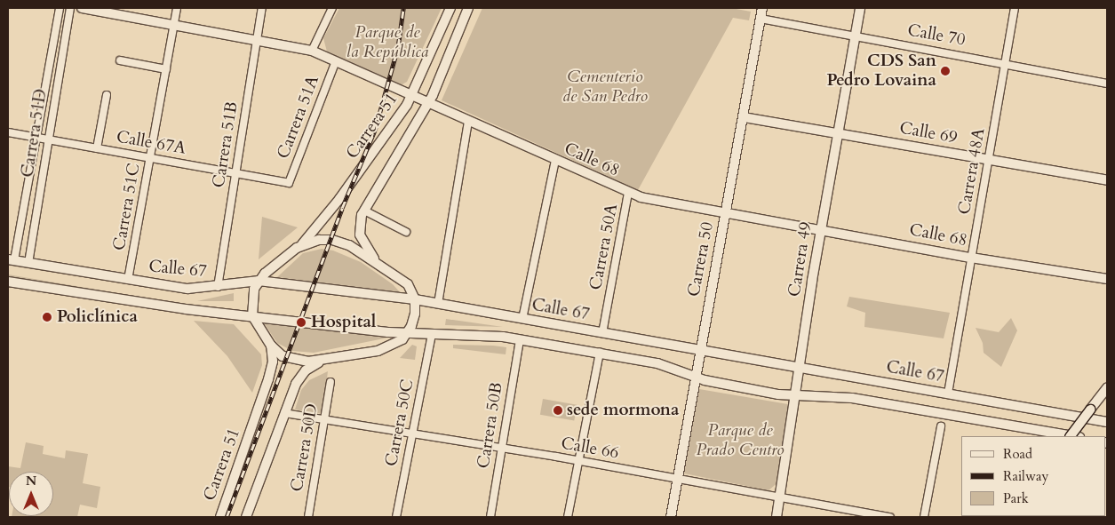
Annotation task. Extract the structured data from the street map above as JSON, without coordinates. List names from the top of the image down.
{
  "streets": {
    "main road": [
      "Carrera 51",
      "Calle 69",
      "Calle 68",
      "Carrera 50",
      "Carrera 49",
      "Calle 67"
    ],
    "street": [
      "Calle 70",
      "Carrera 51A",
      "Carrera 51D",
      "Calle 67A",
      "Carrera 51B",
      "Carrera 48A",
      "Carrera 51C",
      "Carrera 50A",
      "Carrera 50C",
      "Carrera 50B",
      "Carrera 50D",
      "Calle 66"
    ]
  },
  "crossings": [
    ["Calle 70", "Carrera 48A"],
    ["Calle 70", "Carrera 50"],
    ["Calle 70", "Carrera 49"],
    ["Carrera 51A", "Calle 67A"],
    ["Carrera 51A", "Calle 68"],
    ["Carrera 51", "Calle 68"],
    ["Carrera 51D", "Calle 67A"],
    ["Carrera 51D", "Calle 67"],
    ["Calle 69", "Carrera 48A"],
    ["Calle 69", "Carrera 50"],
    ["Calle 69", "Carrera 49"],
    ["Calle 67A", "Carrera 51B"],
    ["Calle 67A", "Carrera 51C"],
    ["Carrera 51B", "Calle 68"],
    ["Carrera 51B", "Calle 67"],
    ["Calle 68", "Carrera 48A"],
    ["Calle 68", "Carrera 51C"],
    ["Calle 68", "Carrera 50A"],
    ["Calle 68", "Carrera 50"],
    ["Calle 68", "Carrera 49"],
    ["Carrera 48A", "Calle 67"],
    ["Carrera 51C", "Calle 67"],
    ["Carrera 50A", "Calle 67"],
    ["Carrera 50", "Calle 67"],
    ["Carrera 50", "Calle 66"],
    ["Carrera 49", "Calle 67"],
    ["Carrera 49", "Calle 66"],
    ["Calle 67", "Carrera 50C"],
    ["Calle 67", "Carrera 50B"],
    ["Carrera 50C", "Calle 66"],
    ["Carrera 50B", "Calle 66"],
    ["Carrera 50D", "Calle 66"]
  ],
  "parks": ["Parque de la República", "Cementerio de San Pedro", "Parque de Prado Centro"],
  "places": [
    "CDS San Pedro Lovaina",
    "Policlínica",
    "Hospital",
    "sede mormona"
  ],
  "legend": ["Road", "Railway", "Park"],
  "north": "top"
}
